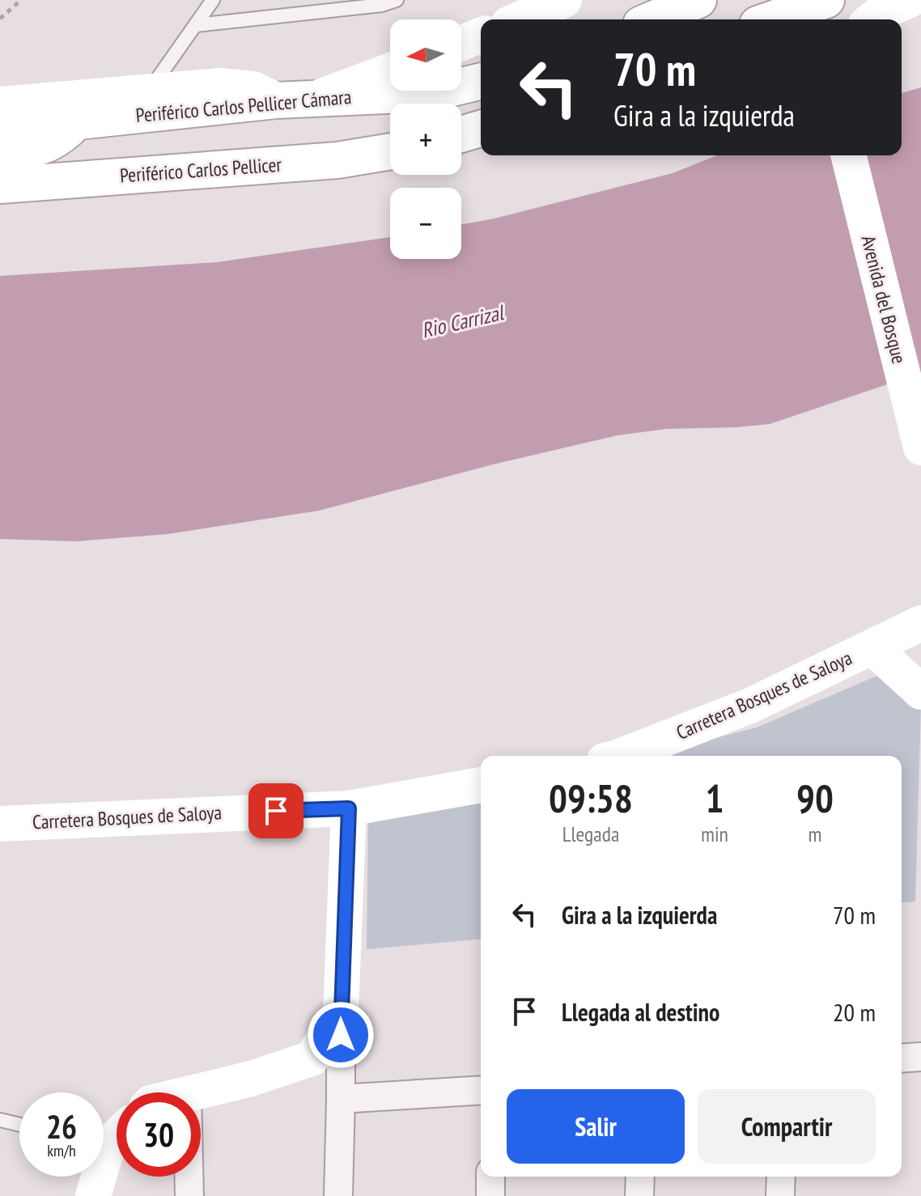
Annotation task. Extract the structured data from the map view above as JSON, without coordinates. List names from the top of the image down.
{
  "streets": {
    "main road": [
      "Periférico Carlos Pellicer Cámara",
      "Periférico Carlos Pellicer",
      "Avenida del Bosque",
      "Carretera Bosques de Saloya"
    ]
  },
  "water": ["Rio Carrizal"],
  "north": "left",
  "page": {
    "map_buttons": ["+", "−"],
    "turn": ["70 m", "Gira a la izquierda"],
    "eta": [
      "09:58",
      "Llegada",
      "1",
      "min",
      "90",
      "m"
    ],
    "list": [
      {
        "name": "Gira a la izquierda",
        "value": "70 m"
      },
      {
        "name": "Llegada al destino",
        "value": "20 m"
      }
    ],
    "buttons": ["Salir", "Compartir"],
    "speed": "26 km/h",
    "limit": "30"
  }
}
